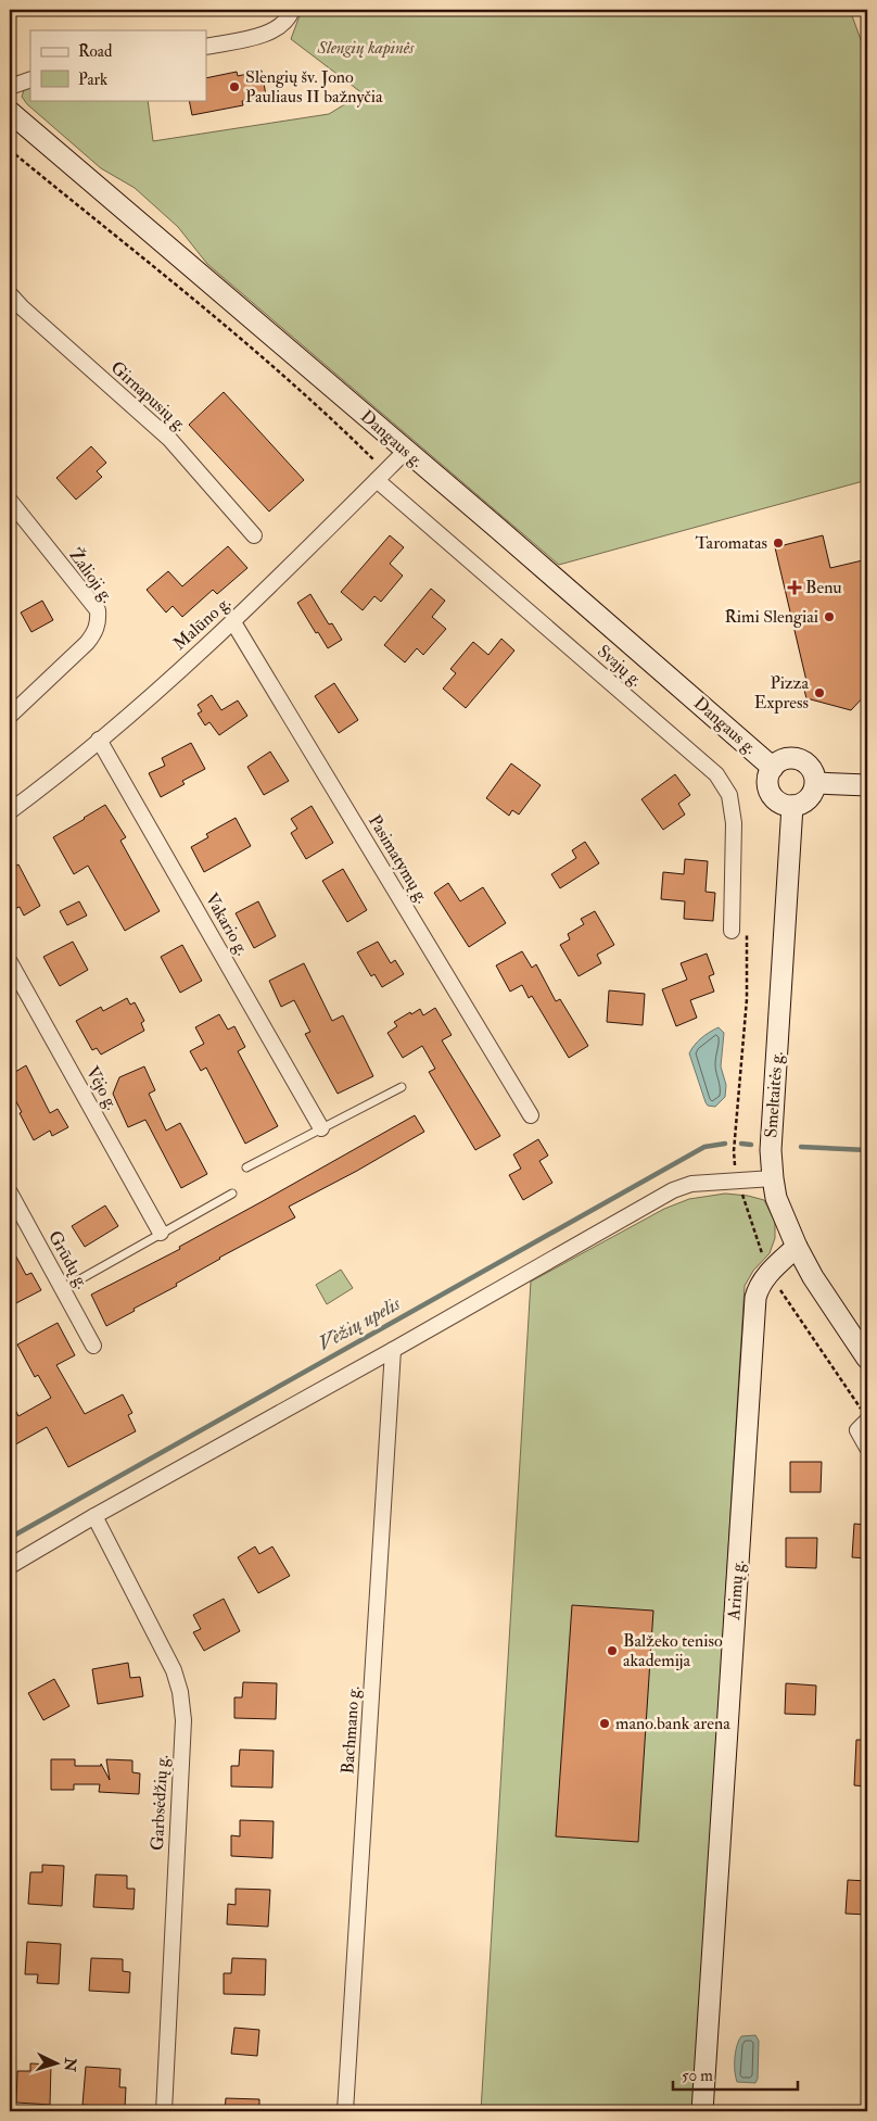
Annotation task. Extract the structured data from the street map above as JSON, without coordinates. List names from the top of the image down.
{
  "streets": {
    "main road": ["Dangaus g.", "Smeltaitės g.", "Arimų g."],
    "street": [
      "Girnapusių g.",
      "Žalioji g.",
      "Malūno g.",
      "Svajų g.",
      "Pasimatymų g.",
      "Vakario g.",
      "Vėjo g.",
      "Grūdų g.",
      "Bachmano g.",
      "Garbsėdžių g."
    ]
  },
  "crossings": [
    ["Dangaus g.", "Malūno g."],
    ["Dangaus g.", "Smeltaitės g."],
    ["Malūno g.", "Svajų g."],
    ["Malūno g.", "Pasimatymų g."],
    ["Malūno g.", "Vakario g."],
    ["Smeltaitės g.", "Arimų g."]
  ],
  "water": ["Vėžių upelis"],
  "parks": ["Slengių kapinės"],
  "places": {
    "other": [
      "Slengių šv. Jono Pauliaus II bažnyčia",
      "Taromatas",
      "Rimi Slengiai",
      "Pizza Express",
      "Balžeko teniso akademija",
      "mano.bank arena"
    ],
    "health": ["Benu"]
  },
  "legend": ["Road", "Park"],
  "scale_bar": "50 m",
  "north": "right"
}
